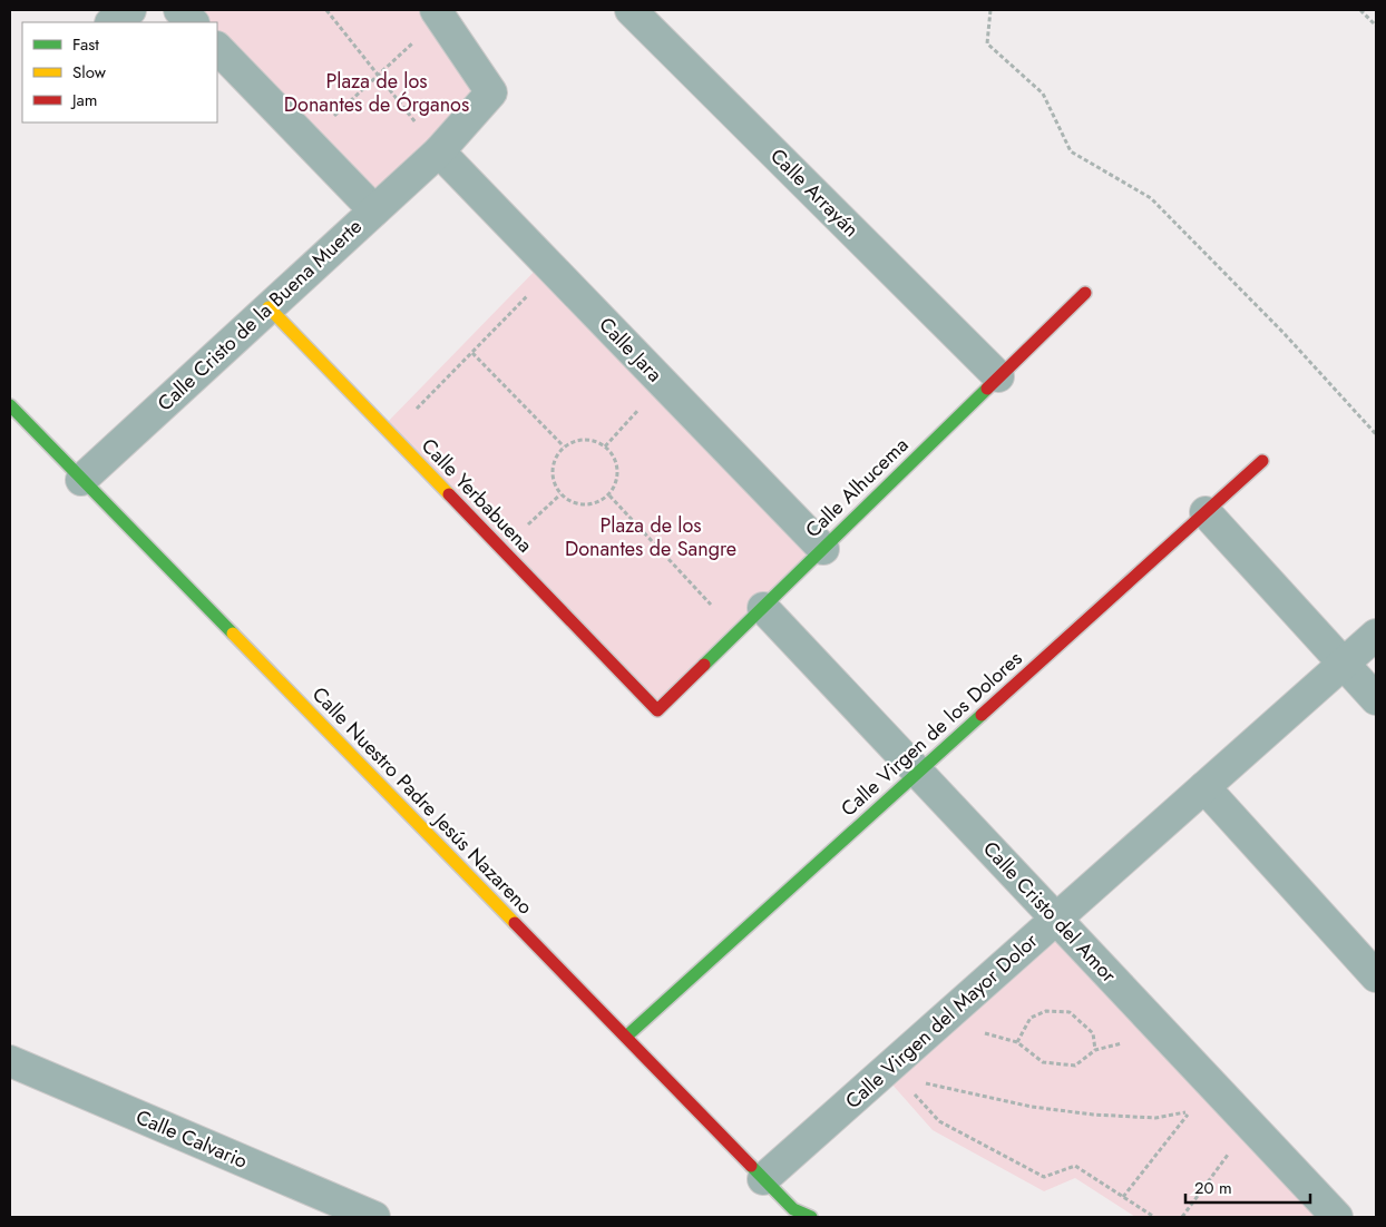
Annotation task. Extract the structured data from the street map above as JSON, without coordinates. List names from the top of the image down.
{
  "streets": {
    "street": [
      "Calle Arrayán",
      "Calle Cristo de la Buena Muerte",
      "Calle Jara",
      "Calle Alhucema",
      "Calle Yerbabuena",
      "Calle Virgen de los Dolores",
      "Calle Nuestro Padre Jesús Nazareno",
      "Calle Cristo del Amor",
      "Calle Virgen del Mayor Dolor",
      "Calle Calvario"
    ]
  },
  "crossings": [
    ["Calle Arrayán", "Calle Alhucema"],
    ["Calle Cristo de la Buena Muerte", "Calle Jara"],
    ["Calle Cristo de la Buena Muerte", "Calle Yerbabuena"],
    ["Calle Cristo de la Buena Muerte", "Calle Nuestro Padre Jesús Nazareno"],
    ["Calle Jara", "Calle Alhucema"],
    ["Calle Alhucema", "Calle Yerbabuena"],
    ["Calle Alhucema", "Calle Cristo del Amor"],
    ["Calle Virgen de los Dolores", "Calle Nuestro Padre Jesús Nazareno"],
    ["Calle Virgen de los Dolores", "Calle Cristo del Amor"],
    ["Calle Nuestro Padre Jesús Nazareno", "Calle Virgen del Mayor Dolor"],
    ["Calle Cristo del Amor", "Calle Virgen del Mayor Dolor"]
  ],
  "parks": ["Plaza de los Donantes de Órganos", "Plaza de los Donantes de Sangre"],
  "legend": ["Fast", "Slow", "Jam"],
  "scale_bar": "20 m"
}
